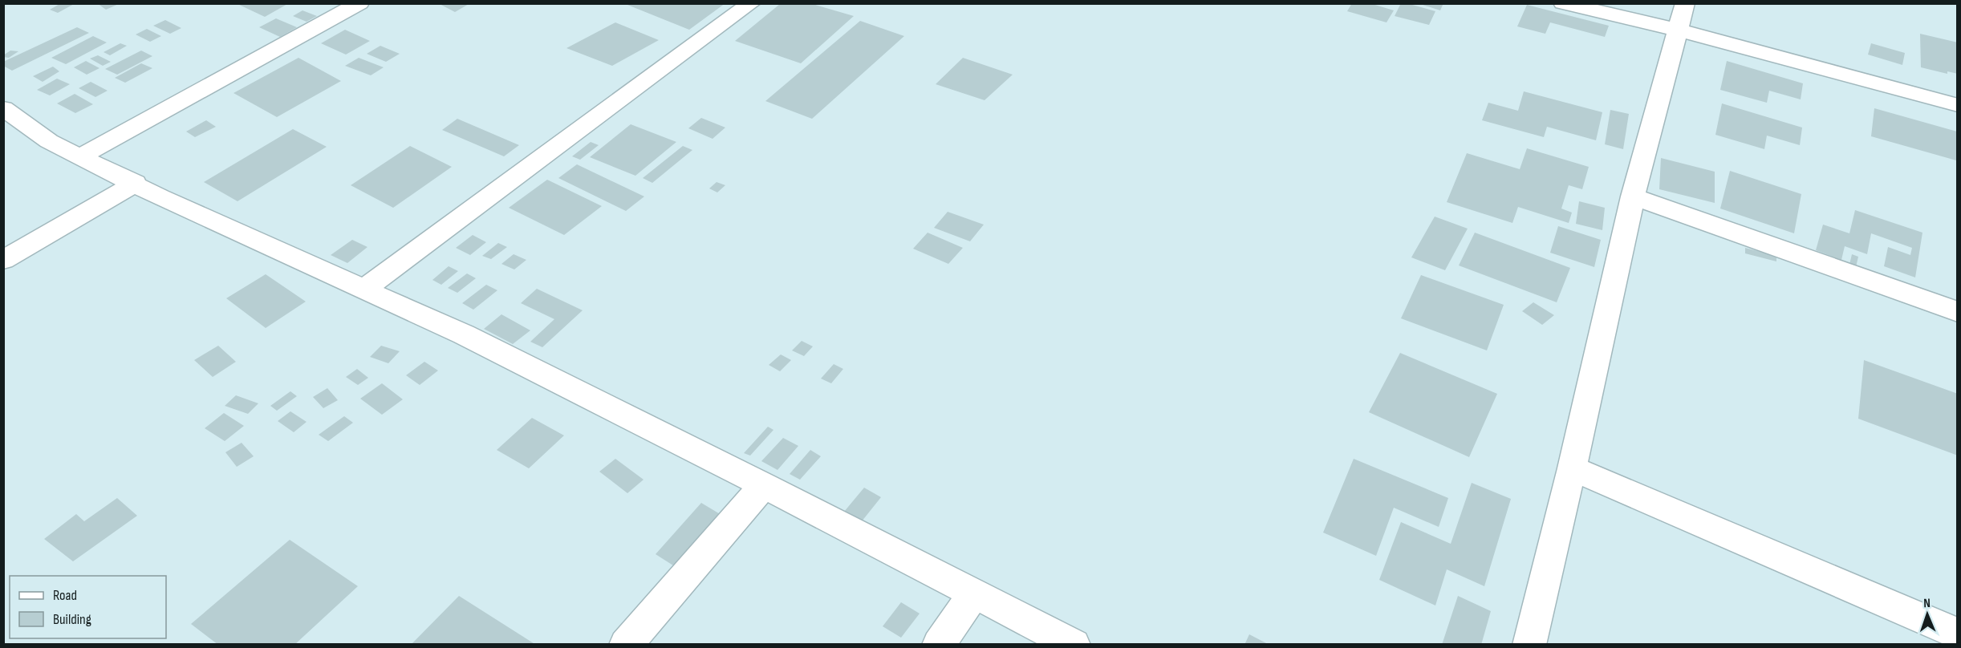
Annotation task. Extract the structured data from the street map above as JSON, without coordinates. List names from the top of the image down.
{
  "legend": ["Road", "Building"],
  "north": "top"
}
